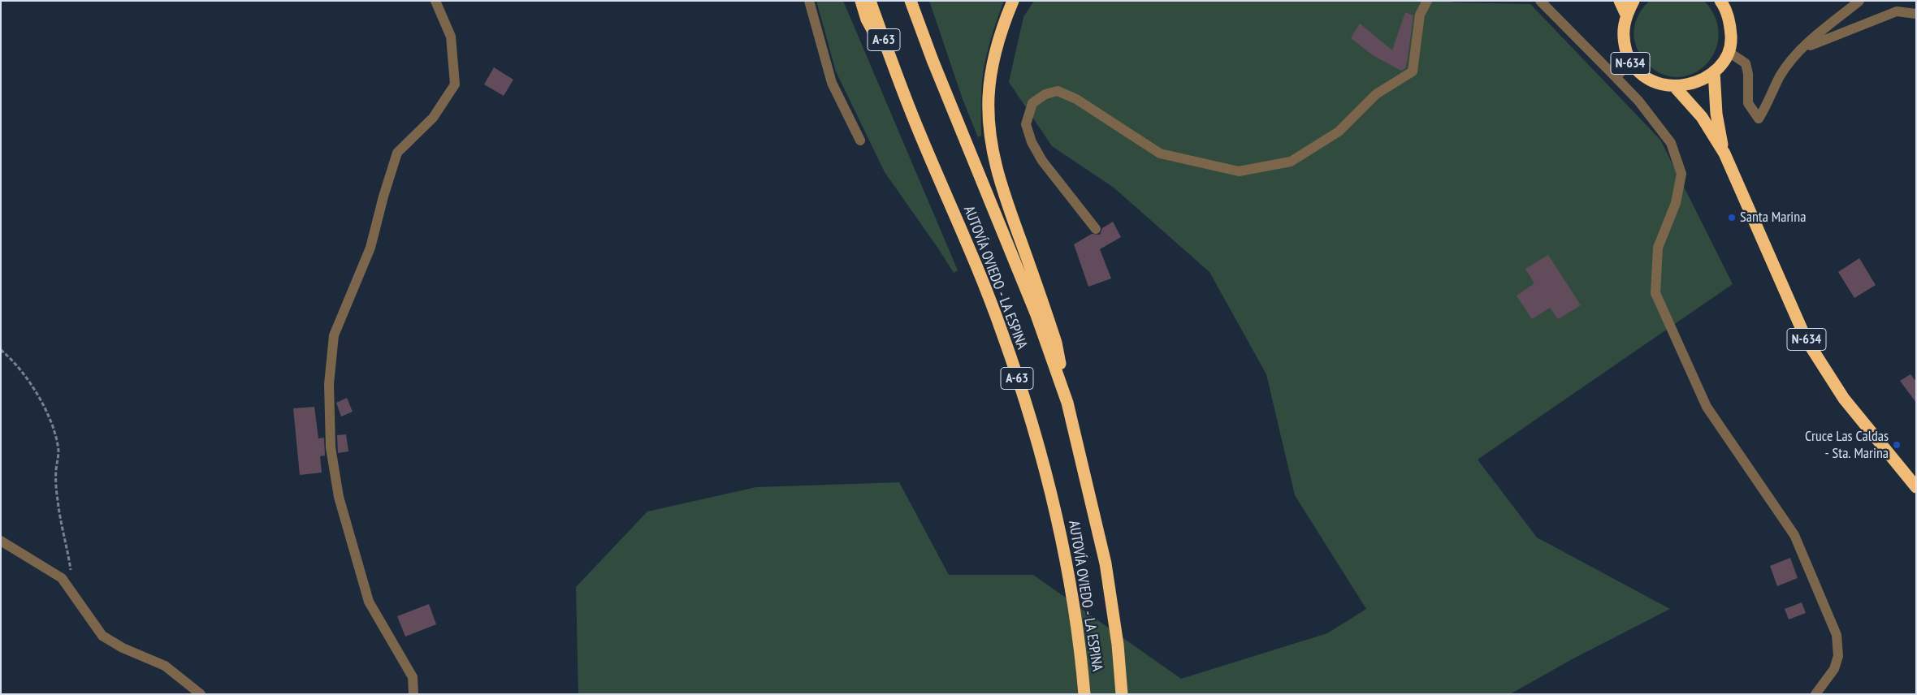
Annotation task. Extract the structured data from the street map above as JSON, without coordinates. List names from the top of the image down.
{
  "streets": {
    "highway": ["A-63", "N-634", "AUTOVÍA OVIEDO - LA ESPINA"]
  },
  "places": ["Santa Marina", "Cruce Las Caldas - Sta. Marina"]
}
